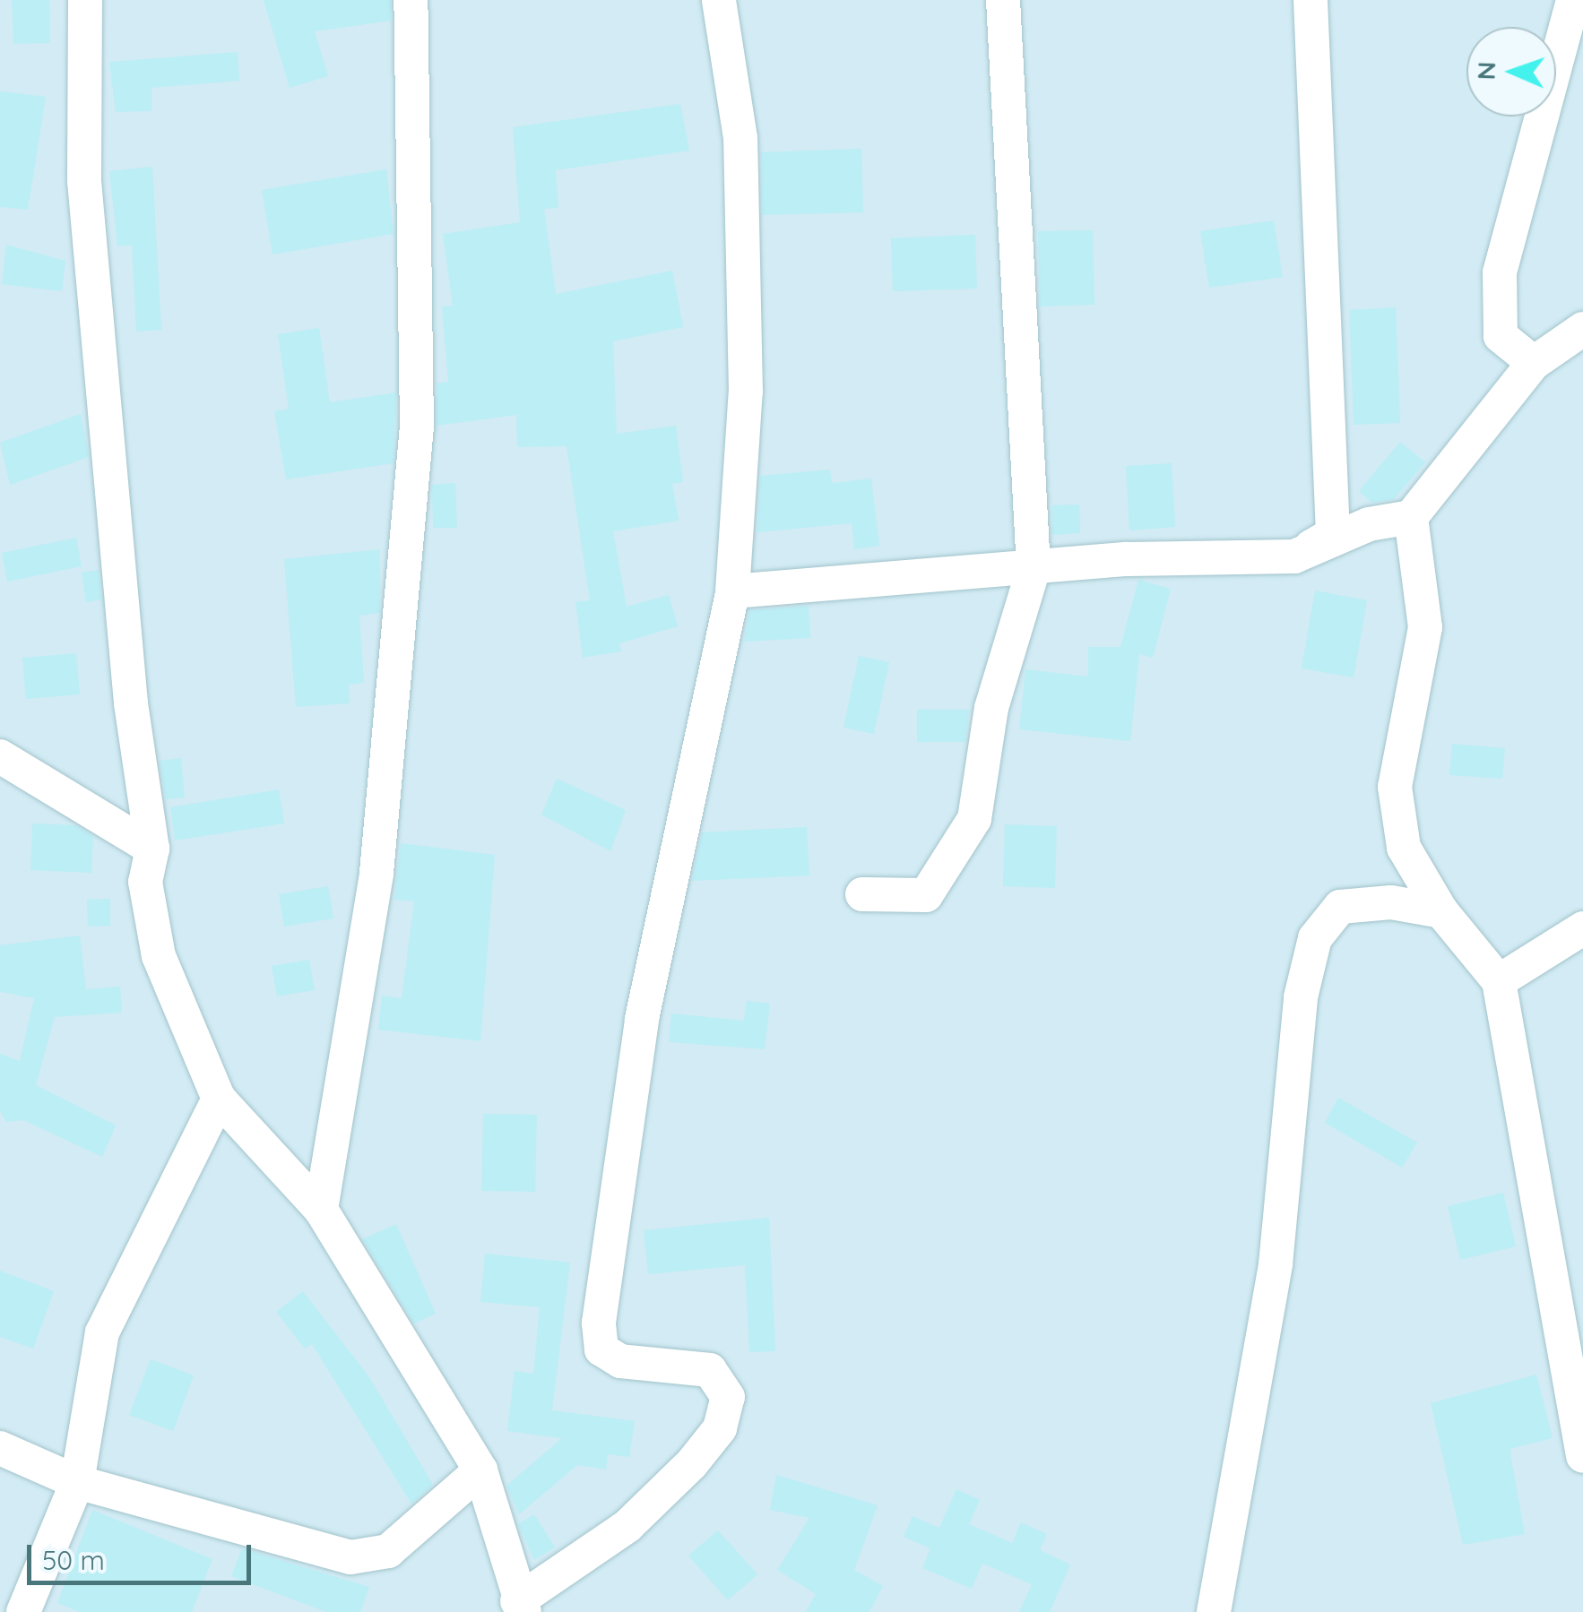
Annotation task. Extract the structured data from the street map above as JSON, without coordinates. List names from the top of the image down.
{
  "scale_bar": "50 m",
  "north": "left"
}
